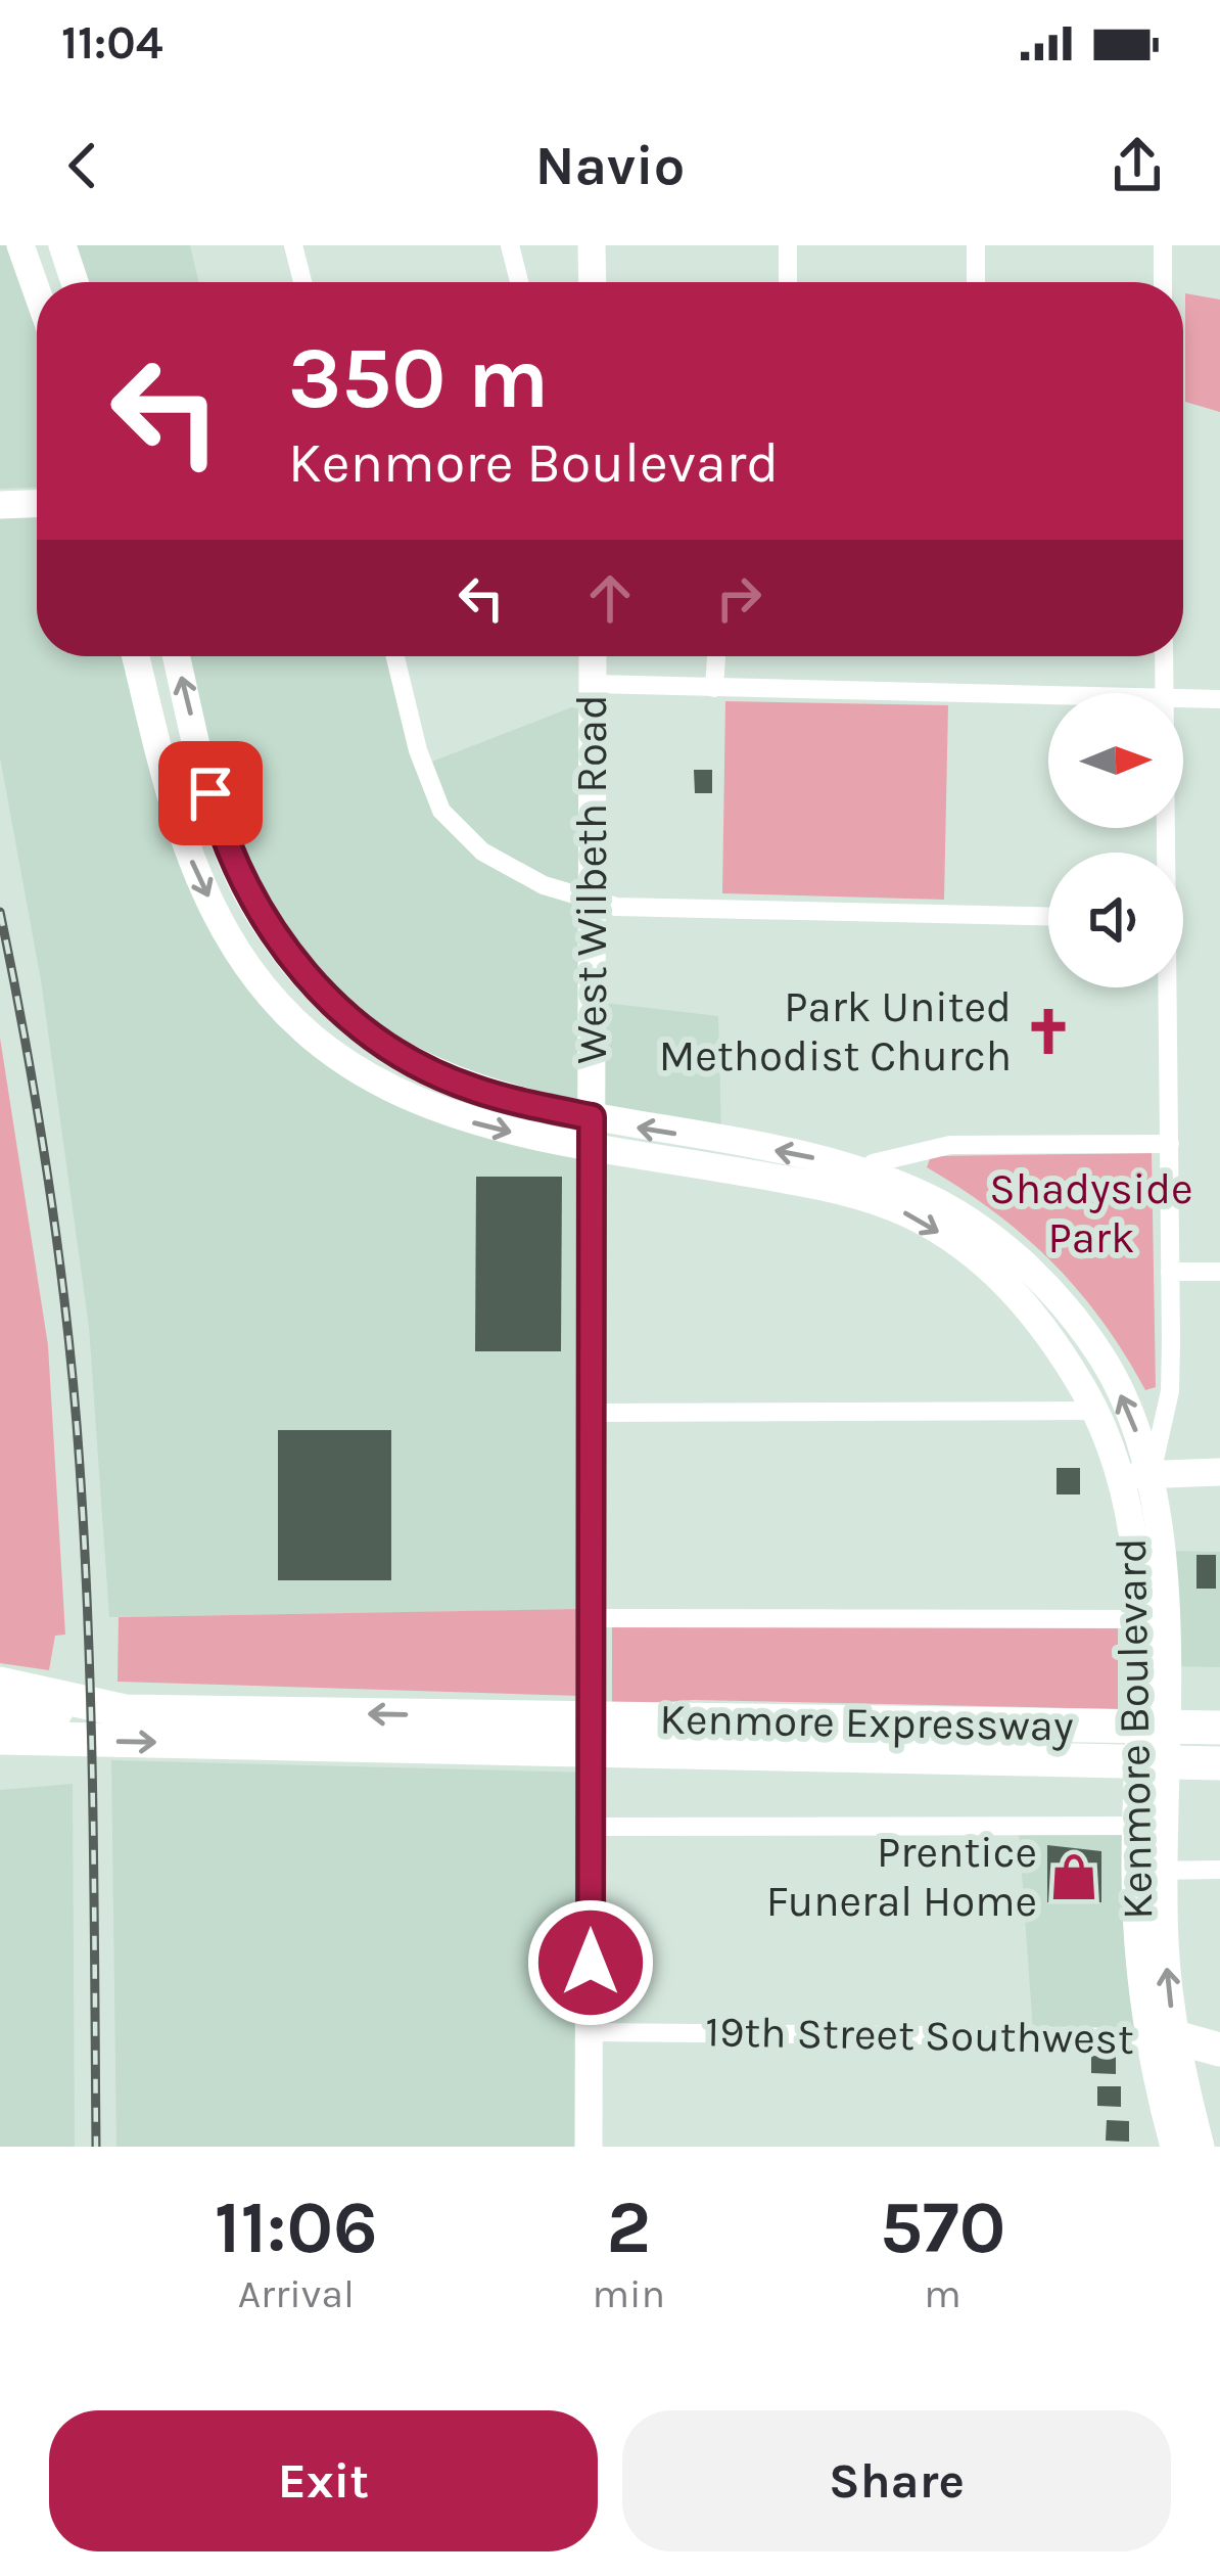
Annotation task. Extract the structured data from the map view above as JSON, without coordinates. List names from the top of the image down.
{
  "streets": {
    "highway": ["Kenmore Expressway"],
    "main road": ["West Wilbeth Road", "Kenmore Boulevard"],
    "street": ["19th Street Southwest"]
  },
  "crossings": [
    ["West Wilbeth Road", "Kenmore Boulevard"],
    ["West Wilbeth Road", "19th Street Southwest"],
    ["Kenmore Boulevard", "19th Street Southwest"]
  ],
  "parks": ["Shadyside Park"],
  "places": {
    "church": ["Park United Methodist Church"],
    "shop": ["Prentice Funeral Home"]
  },
  "north": "right",
  "page": {
    "status": "11:04",
    "header": "Navio",
    "turn": ["350 m", "Kenmore Boulevard"],
    "eta": [
      "11:06",
      "Arrival",
      "2",
      "min",
      "570",
      "m"
    ],
    "buttons": ["Exit", "Share"]
  }
}
